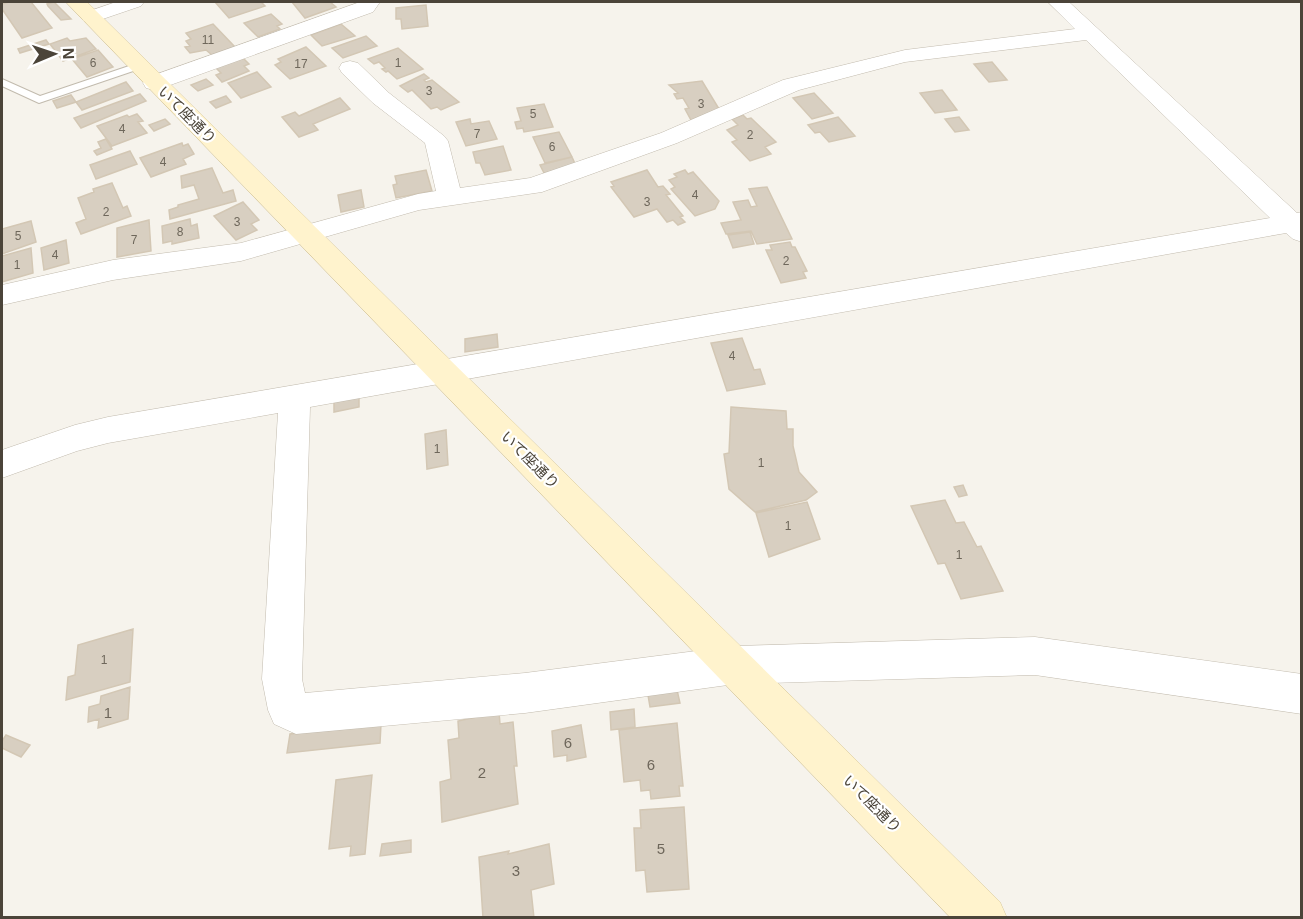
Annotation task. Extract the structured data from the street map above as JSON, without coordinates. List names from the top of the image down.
{
  "streets": {
    "street": ["いて座通り"]
  },
  "house_numbers": [
    "11",
    "6",
    "1",
    "17",
    "3",
    "3",
    "5",
    "4",
    "7",
    "2",
    "6",
    "4",
    "4",
    "3",
    "2",
    "3",
    "8",
    "5",
    "7",
    "4",
    "2",
    "1",
    "4",
    "1",
    "1",
    "1",
    "1",
    "1",
    "1",
    "6",
    "6",
    "2",
    "5",
    "3"
  ],
  "north": "right"
}
